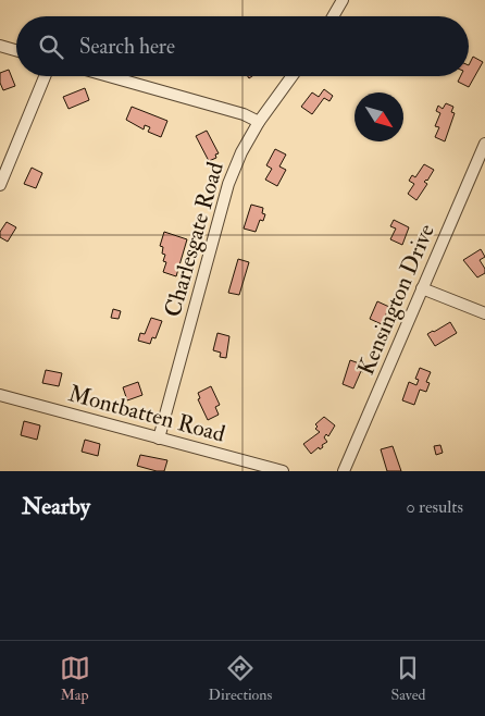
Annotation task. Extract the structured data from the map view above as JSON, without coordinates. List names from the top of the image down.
{
  "streets": {
    "street": ["Charlesgate Road", "Kensington Drive", "Montbatten Road"]
  },
  "crossings": [
    ["Charlesgate Road", "Montbatten Road"]
  ],
  "north": "bottom right",
  "page": {
    "search": "Search here",
    "heading": ["Nearby", "0 results"],
    "nav": ["Map", "Directions", "Saved"]
  }
}
